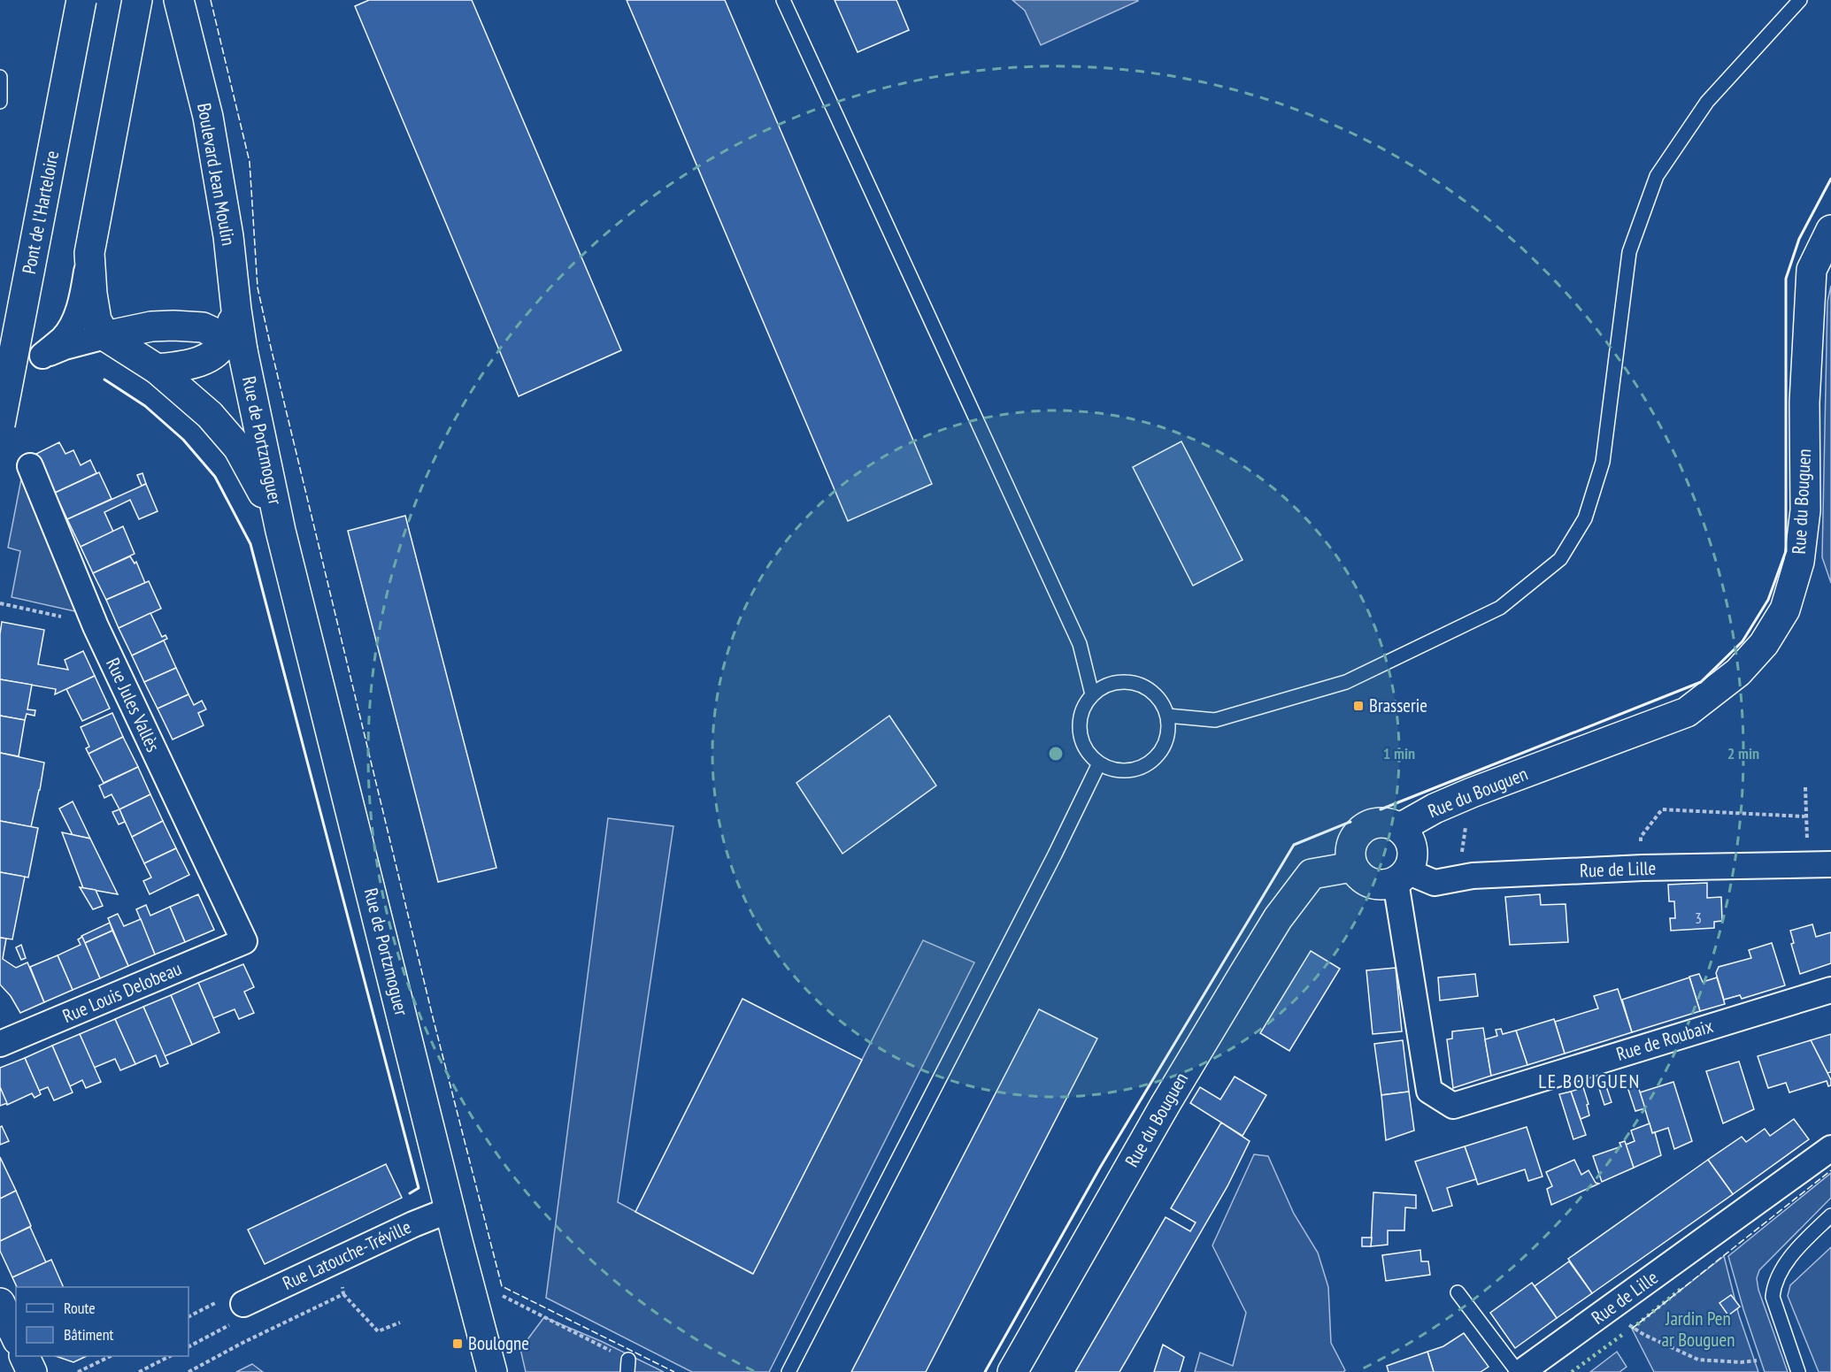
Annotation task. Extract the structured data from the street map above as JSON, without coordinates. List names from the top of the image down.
{
  "streets": {
    "street": [
      "Boulevard Jean Moulin",
      "Pont de l'Harteloire",
      "Rue de Portzmoguer",
      "Rue du Bouguen",
      "Rue Jules Vallès",
      "Rue de Lille",
      "Rue Louis Delobeau",
      "Rue de Roubaix",
      "Rue Latouche-Tréville"
    ]
  },
  "crossings": [
    ["Boulevard Jean Moulin", "Rue de Portzmoguer"],
    ["Rue de Portzmoguer", "Rue Latouche-Tréville"],
    ["Rue du Bouguen", "Rue de Lille"],
    ["Rue du Bouguen", "Rue de Roubaix"],
    ["Rue Jules Vallès", "Rue Louis Delobeau"],
    ["Rue de Lille", "Rue de Roubaix"]
  ],
  "districts": ["LE BOUGUEN"],
  "parks": ["Jardin Pen ar Bouguen"],
  "places": {
    "transit": ["Brasserie", "Boulogne"]
  },
  "house_numbers": ["3"],
  "legend": ["Route", "Bâtiment"],
  "rings": ["1 min", "2 min"]
}
